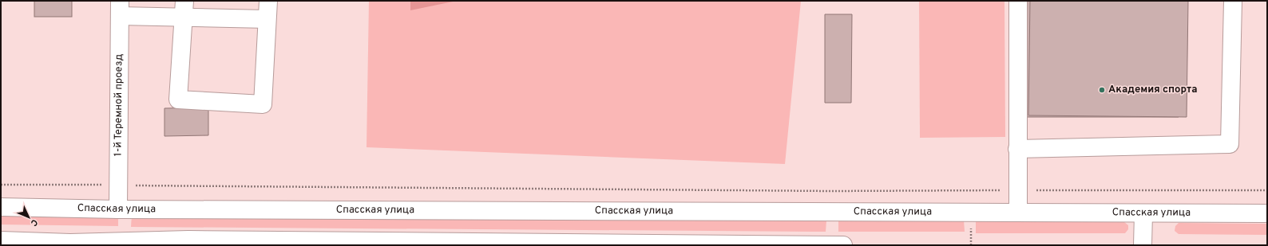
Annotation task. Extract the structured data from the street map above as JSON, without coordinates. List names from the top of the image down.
{
  "streets": {
    "street": ["1-й Теремной проезд", "Спасская улица"]
  },
  "crossings": [
    ["1-й Теремной проезд", "Спасская улица"]
  ],
  "places": ["Академия спорта"],
  "north": "bottom right"
}
